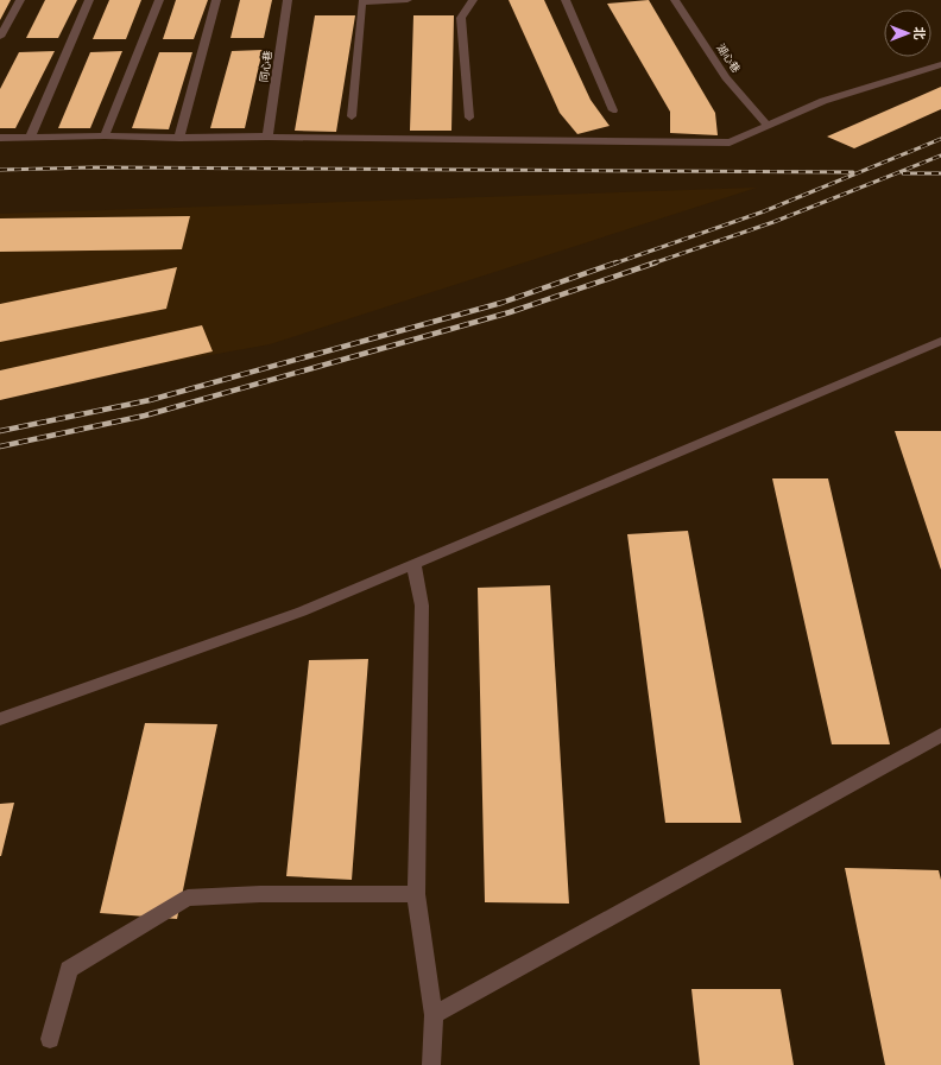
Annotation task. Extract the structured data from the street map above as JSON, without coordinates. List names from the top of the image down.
{
  "streets": {
    "street": ["湖心巷", "同心巷"]
  },
  "north": "right"
}
